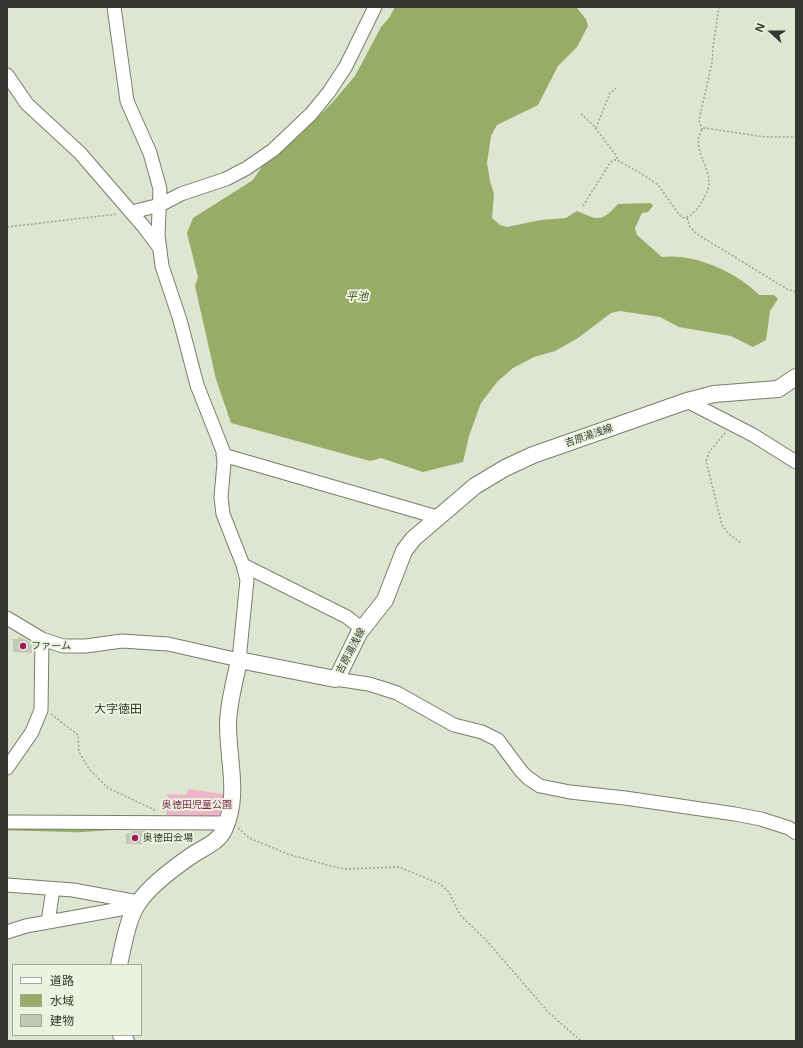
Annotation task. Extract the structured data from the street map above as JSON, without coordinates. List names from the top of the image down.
{
  "streets": {
    "main road": ["吉原湯浅線"]
  },
  "districts": ["大字徳田"],
  "water": ["平池"],
  "parks": ["奥徳田児童公園"],
  "places": ["ファーム", "奥徳田会場"],
  "legend": ["道路", "水域", "建物"],
  "north": "left"
}
